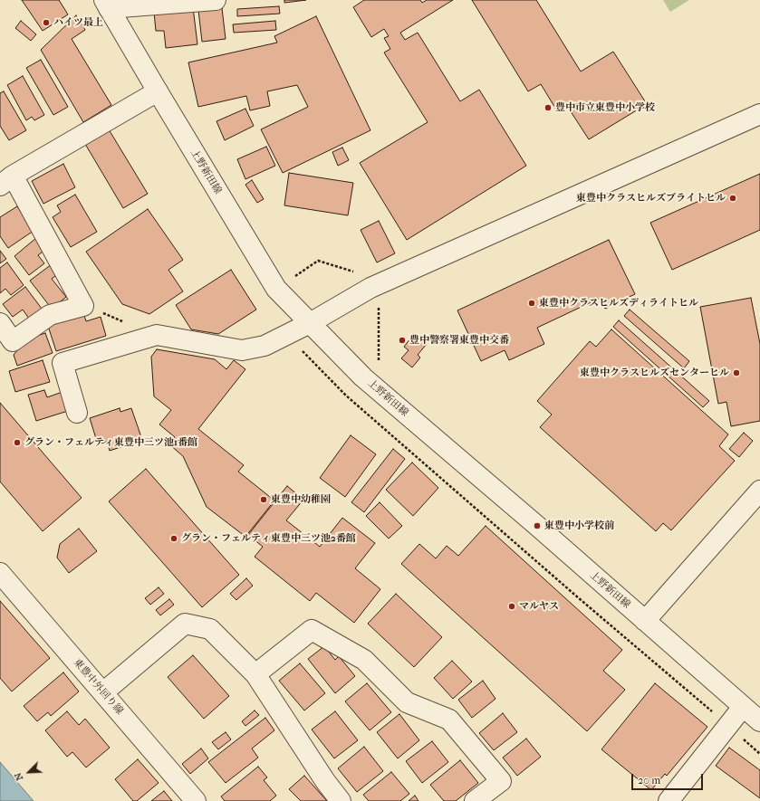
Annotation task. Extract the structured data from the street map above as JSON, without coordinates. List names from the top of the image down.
{
  "streets": {
    "street": ["上野新田線", "東豊中外回り線"]
  },
  "places": [
    "ハイツ最上",
    "豊中市立東豊中小学校",
    "東豊中クラスヒルズブライトヒル",
    "東豊中クラスヒルズディライトヒル",
    "豊中警察署東豊中交番",
    "東豊中クラスヒルズセンターヒル",
    "グラン・フェルティ東豊中三ツ池1番館",
    "東豊中幼稚園",
    "東豊中小学校前",
    "グラン・フェルティ東豊中三ツ池2番館",
    "マルヤス"
  ],
  "scale_bar": "20 m",
  "north": "bottom left"
}
